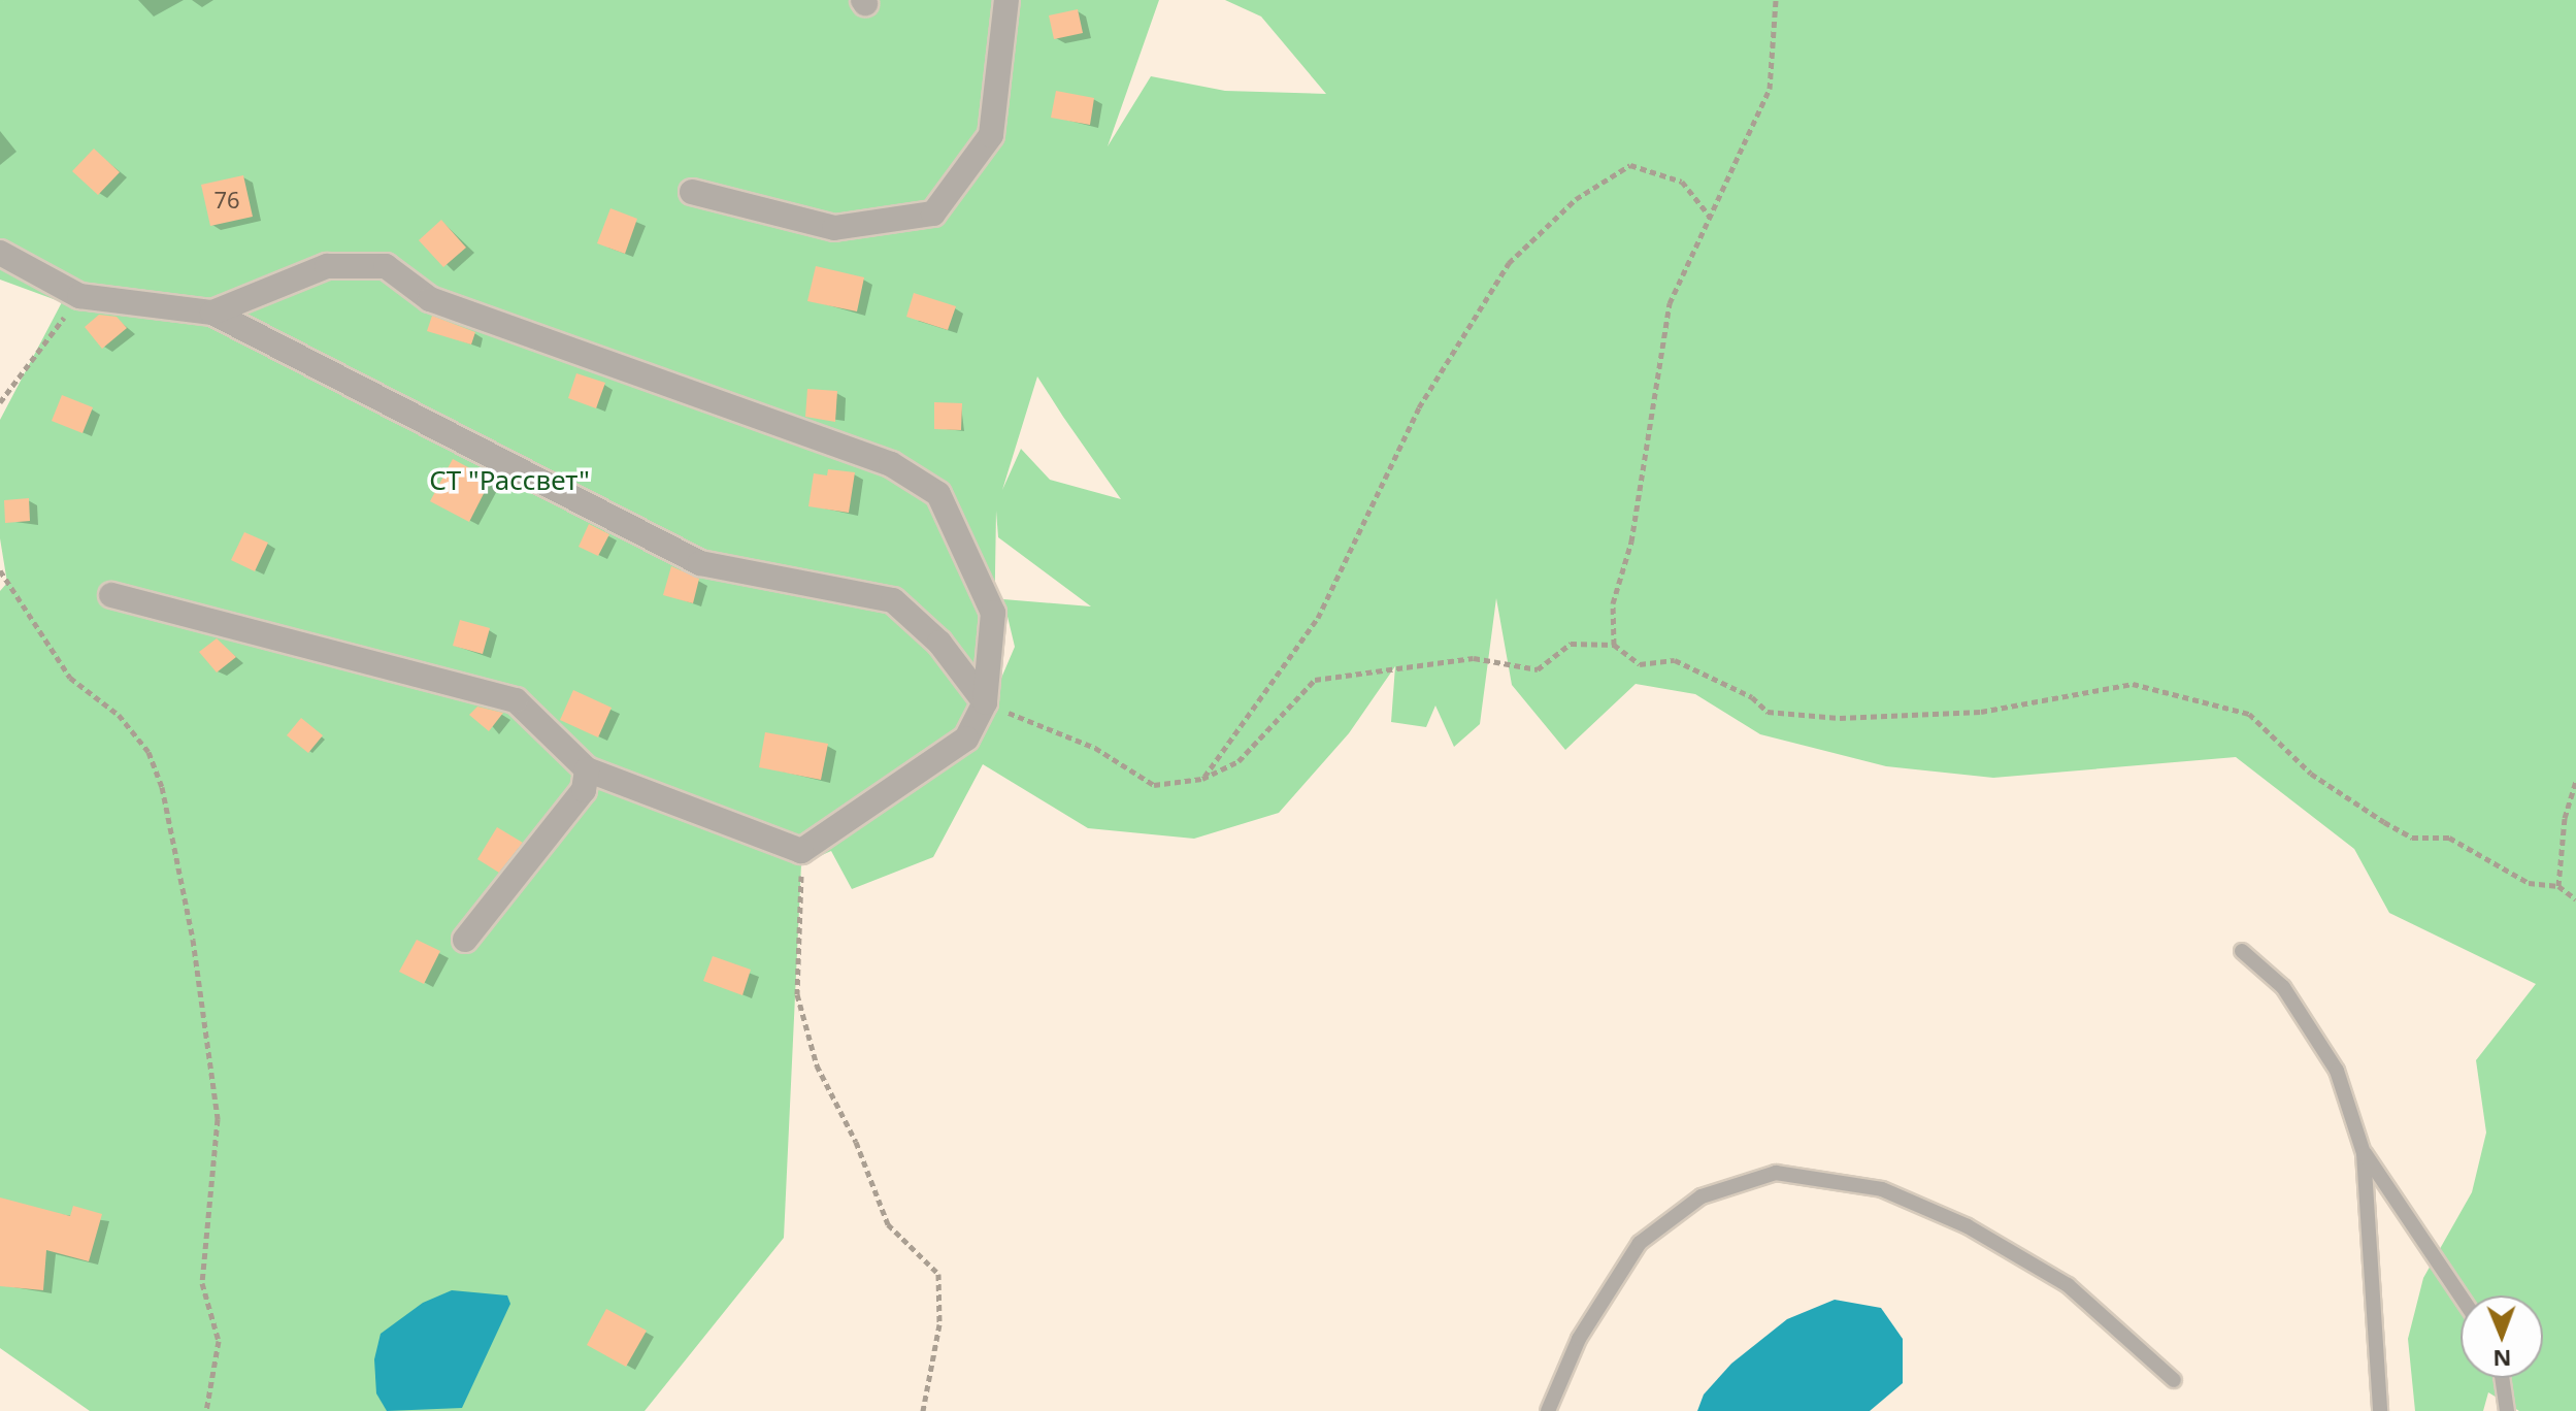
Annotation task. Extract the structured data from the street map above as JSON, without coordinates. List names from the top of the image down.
{
  "parks": ["СТ \"Рассвет\""],
  "house_numbers": ["76"],
  "north": "bottom"
}
